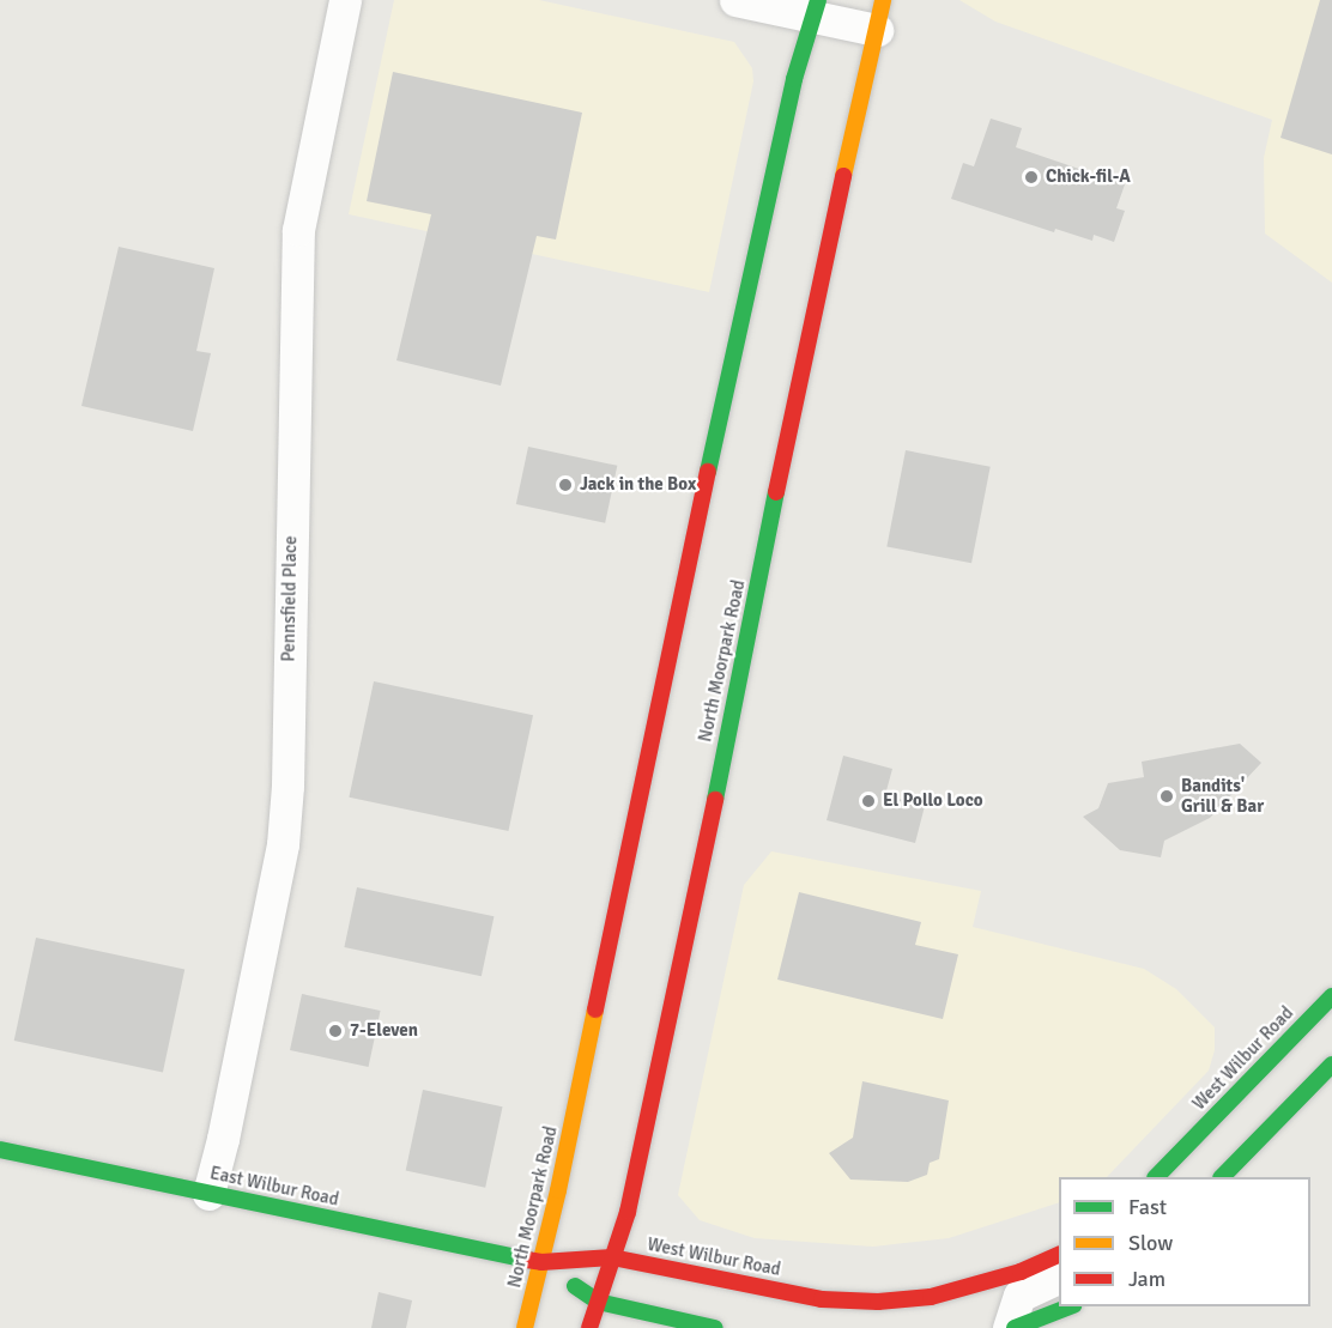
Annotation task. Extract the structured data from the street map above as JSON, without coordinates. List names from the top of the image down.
{
  "streets": {
    "main road": ["North Moorpark Road", "West Wilbur Road", "East Wilbur Road"],
    "street": ["Pennsfield Place"]
  },
  "crossings": [
    ["Pennsfield Place", "East Wilbur Road"],
    ["North Moorpark Road", "West Wilbur Road"],
    ["North Moorpark Road", "East Wilbur Road"],
    ["West Wilbur Road", "East Wilbur Road"]
  ],
  "places": [
    "Chick-fil-A",
    "Jack in the Box",
    "Bandits' Grill & Bar",
    "El Pollo Loco",
    "7-Eleven"
  ],
  "legend": ["Fast", "Slow", "Jam"]
}
